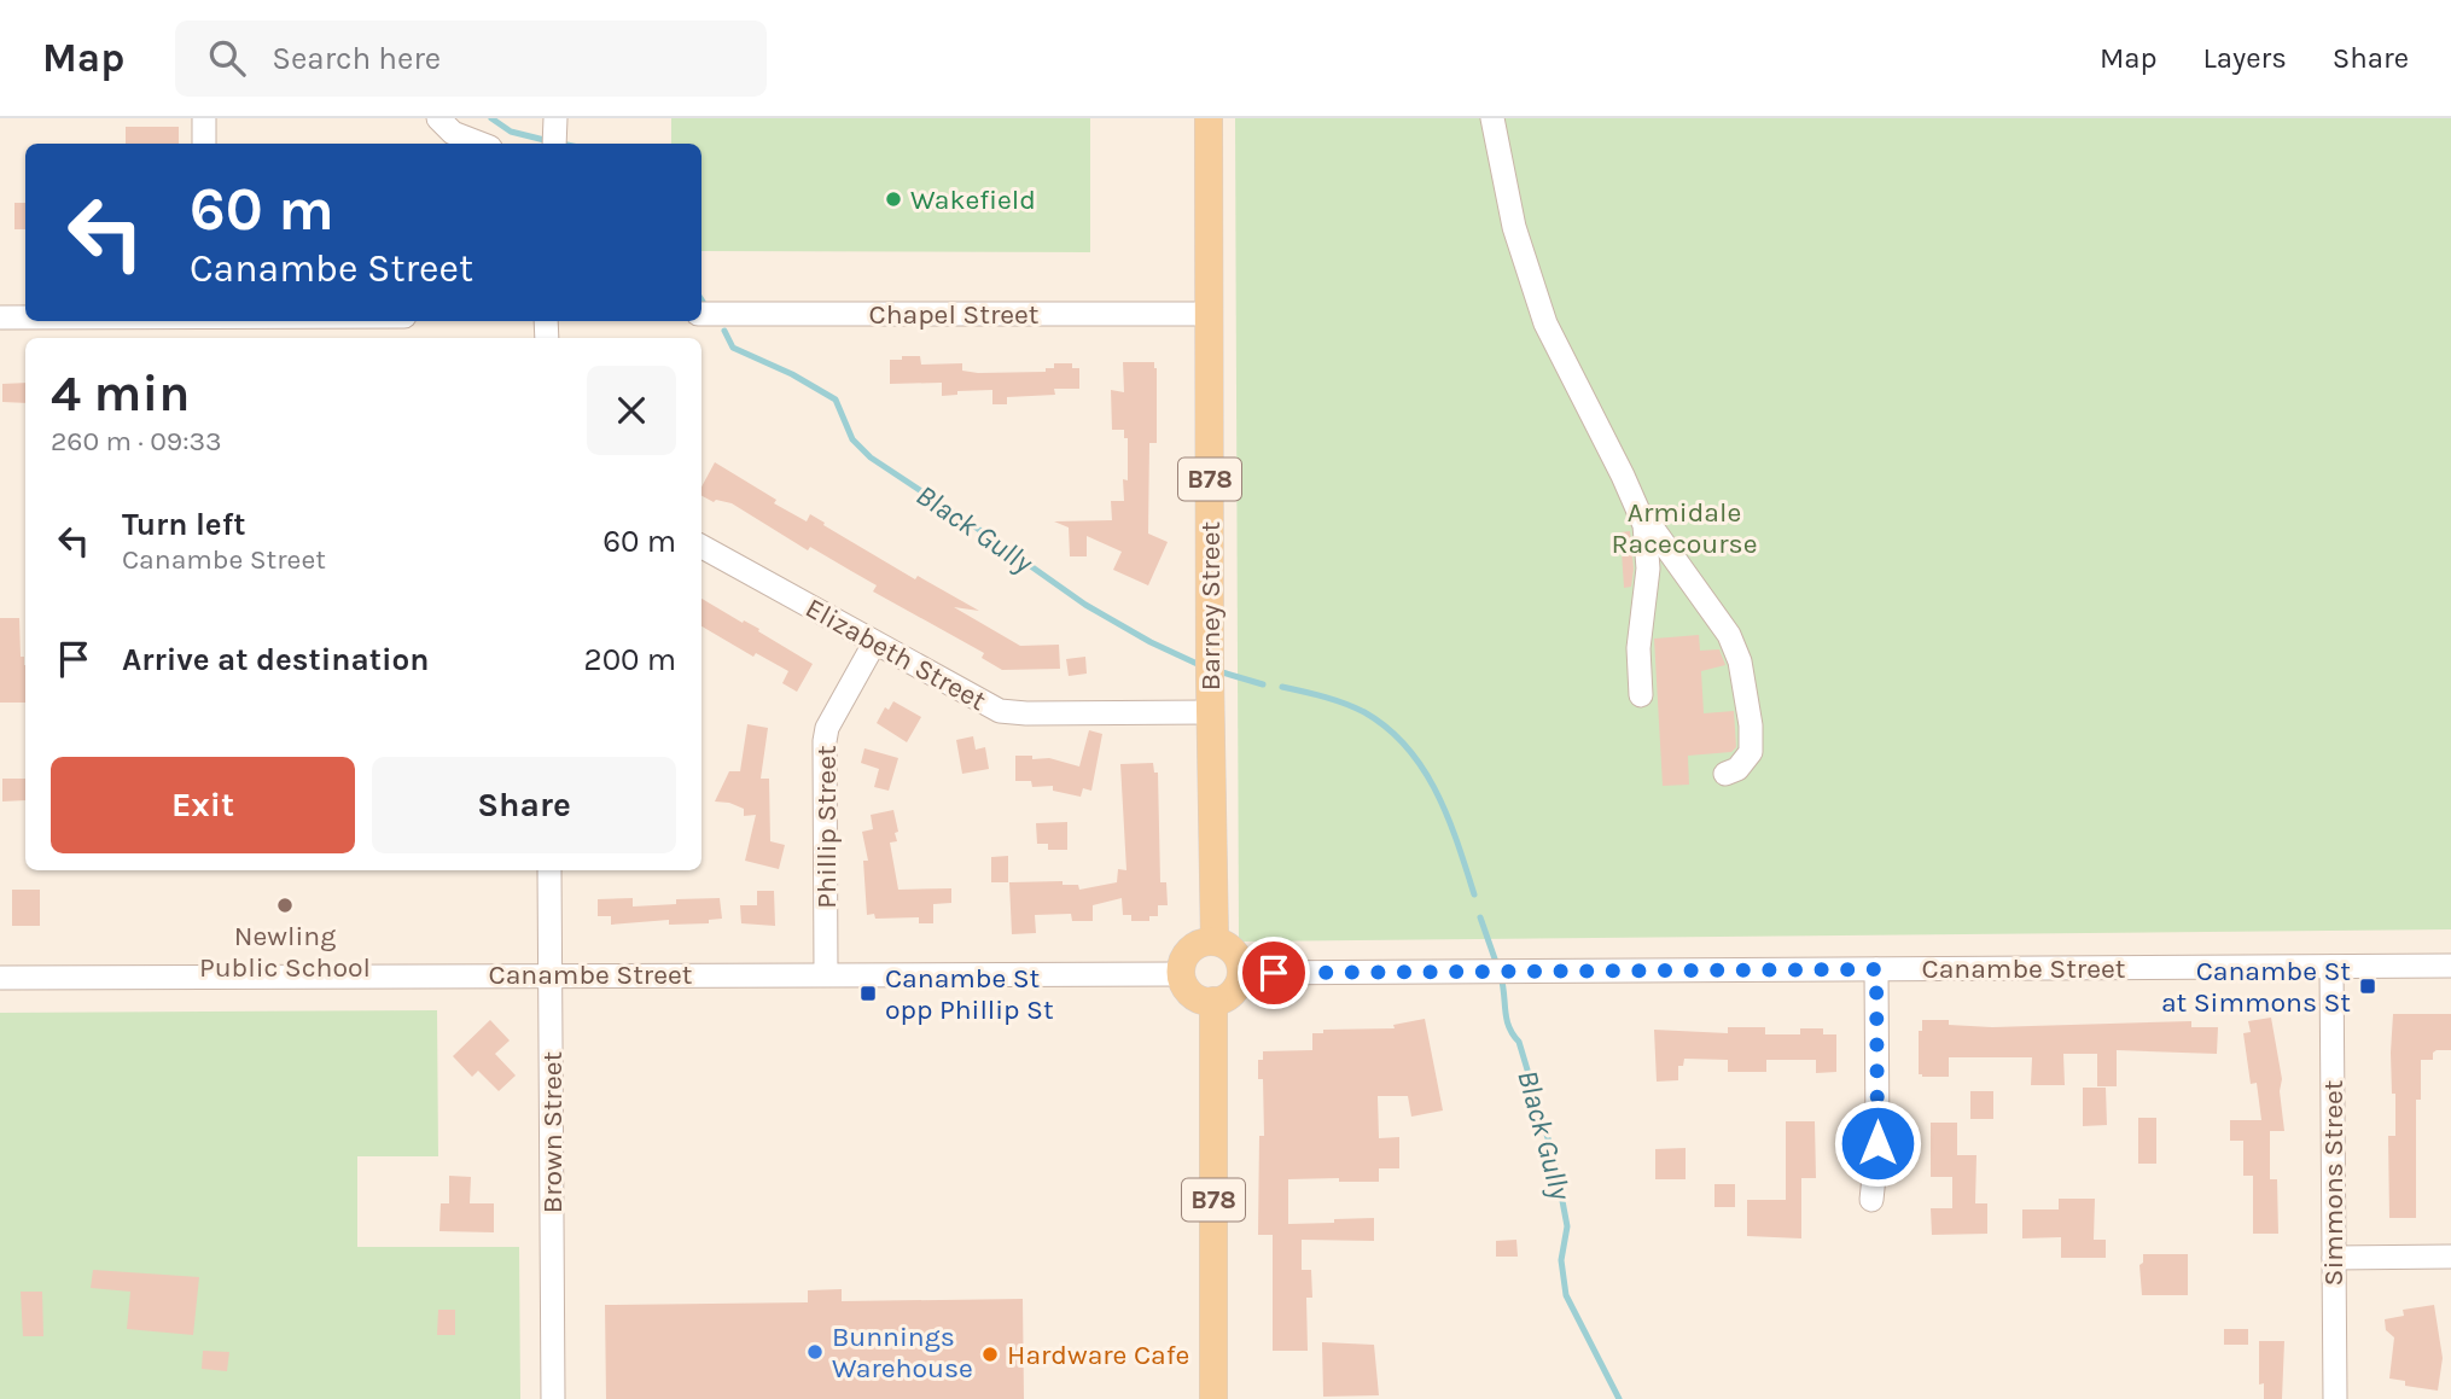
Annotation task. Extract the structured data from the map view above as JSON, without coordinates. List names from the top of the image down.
{
  "streets": {
    "main road": ["B78", "Barney Street"],
    "street": [
      "Chapel Street",
      "Elizabeth Street",
      "Phillip Street",
      "Canambe Street",
      "Brown Street",
      "Simmons Street"
    ]
  },
  "crossings": [
    ["Chapel Street", "Barney Street"],
    ["B78", "Barney Street"],
    ["B78", "Canambe Street"],
    ["Barney Street", "Elizabeth Street"],
    ["Barney Street", "Canambe Street"],
    ["Elizabeth Street", "Phillip Street"],
    ["Phillip Street", "Canambe Street"],
    ["Canambe Street", "Brown Street"],
    ["Canambe Street", "Simmons Street"]
  ],
  "water": ["Black Gully"],
  "parks": ["Armidale Racecourse"],
  "places": {
    "other": [
      "Wakefield",
      "Newling Public School",
      "Bunnings Warehouse",
      "Hardware Cafe"
    ],
    "transit": ["Canambe St at Simmons St", "Canambe St opp Phillip St"]
  },
  "page": {
    "header": "Map",
    "search": "Search here",
    "nav": ["Map", "Layers", "Share"],
    "turn": ["60 m", "Canambe Street"],
    "heading": ["4 min", "260 m · 09:33"],
    "list": [
      {
        "name": "Turn left",
        "note": "Canambe Street",
        "value": "60 m"
      },
      {
        "name": "Arrive at destination",
        "value": "200 m"
      }
    ],
    "buttons": ["Exit", "Share"]
  }
}
